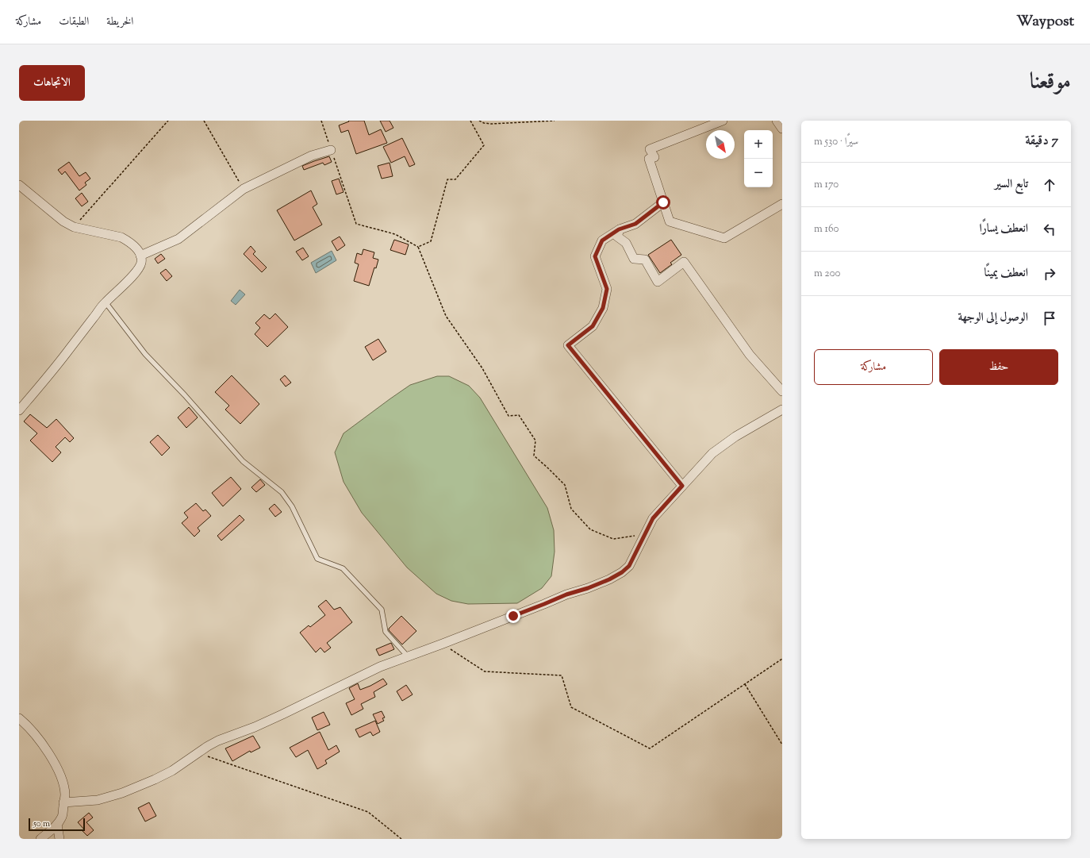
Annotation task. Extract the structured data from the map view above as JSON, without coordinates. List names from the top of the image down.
{
  "scale_bar": "50 m",
  "north": "bottom right",
  "page": {
    "header": "Waypost",
    "nav": ["الخريطة", "الطبقات", "مشاركة"],
    "title": "موقعنا",
    "buttons": [
      "الاتجاهات",
      ["حفظ", "مشاركة"]
    ],
    "heading": ["7 دقيقة", "سيرًا · 530 m"],
    "map_buttons": ["+", "−"],
    "list": [
      ["تابع السير", "170 m"],
      ["انعطف يسارًا", "160 m"],
      ["انعطف يمينًا", "200 m"],
      "الوصول إلى الوجهة"
    ],
    "scale": "50 m"
  }
}
